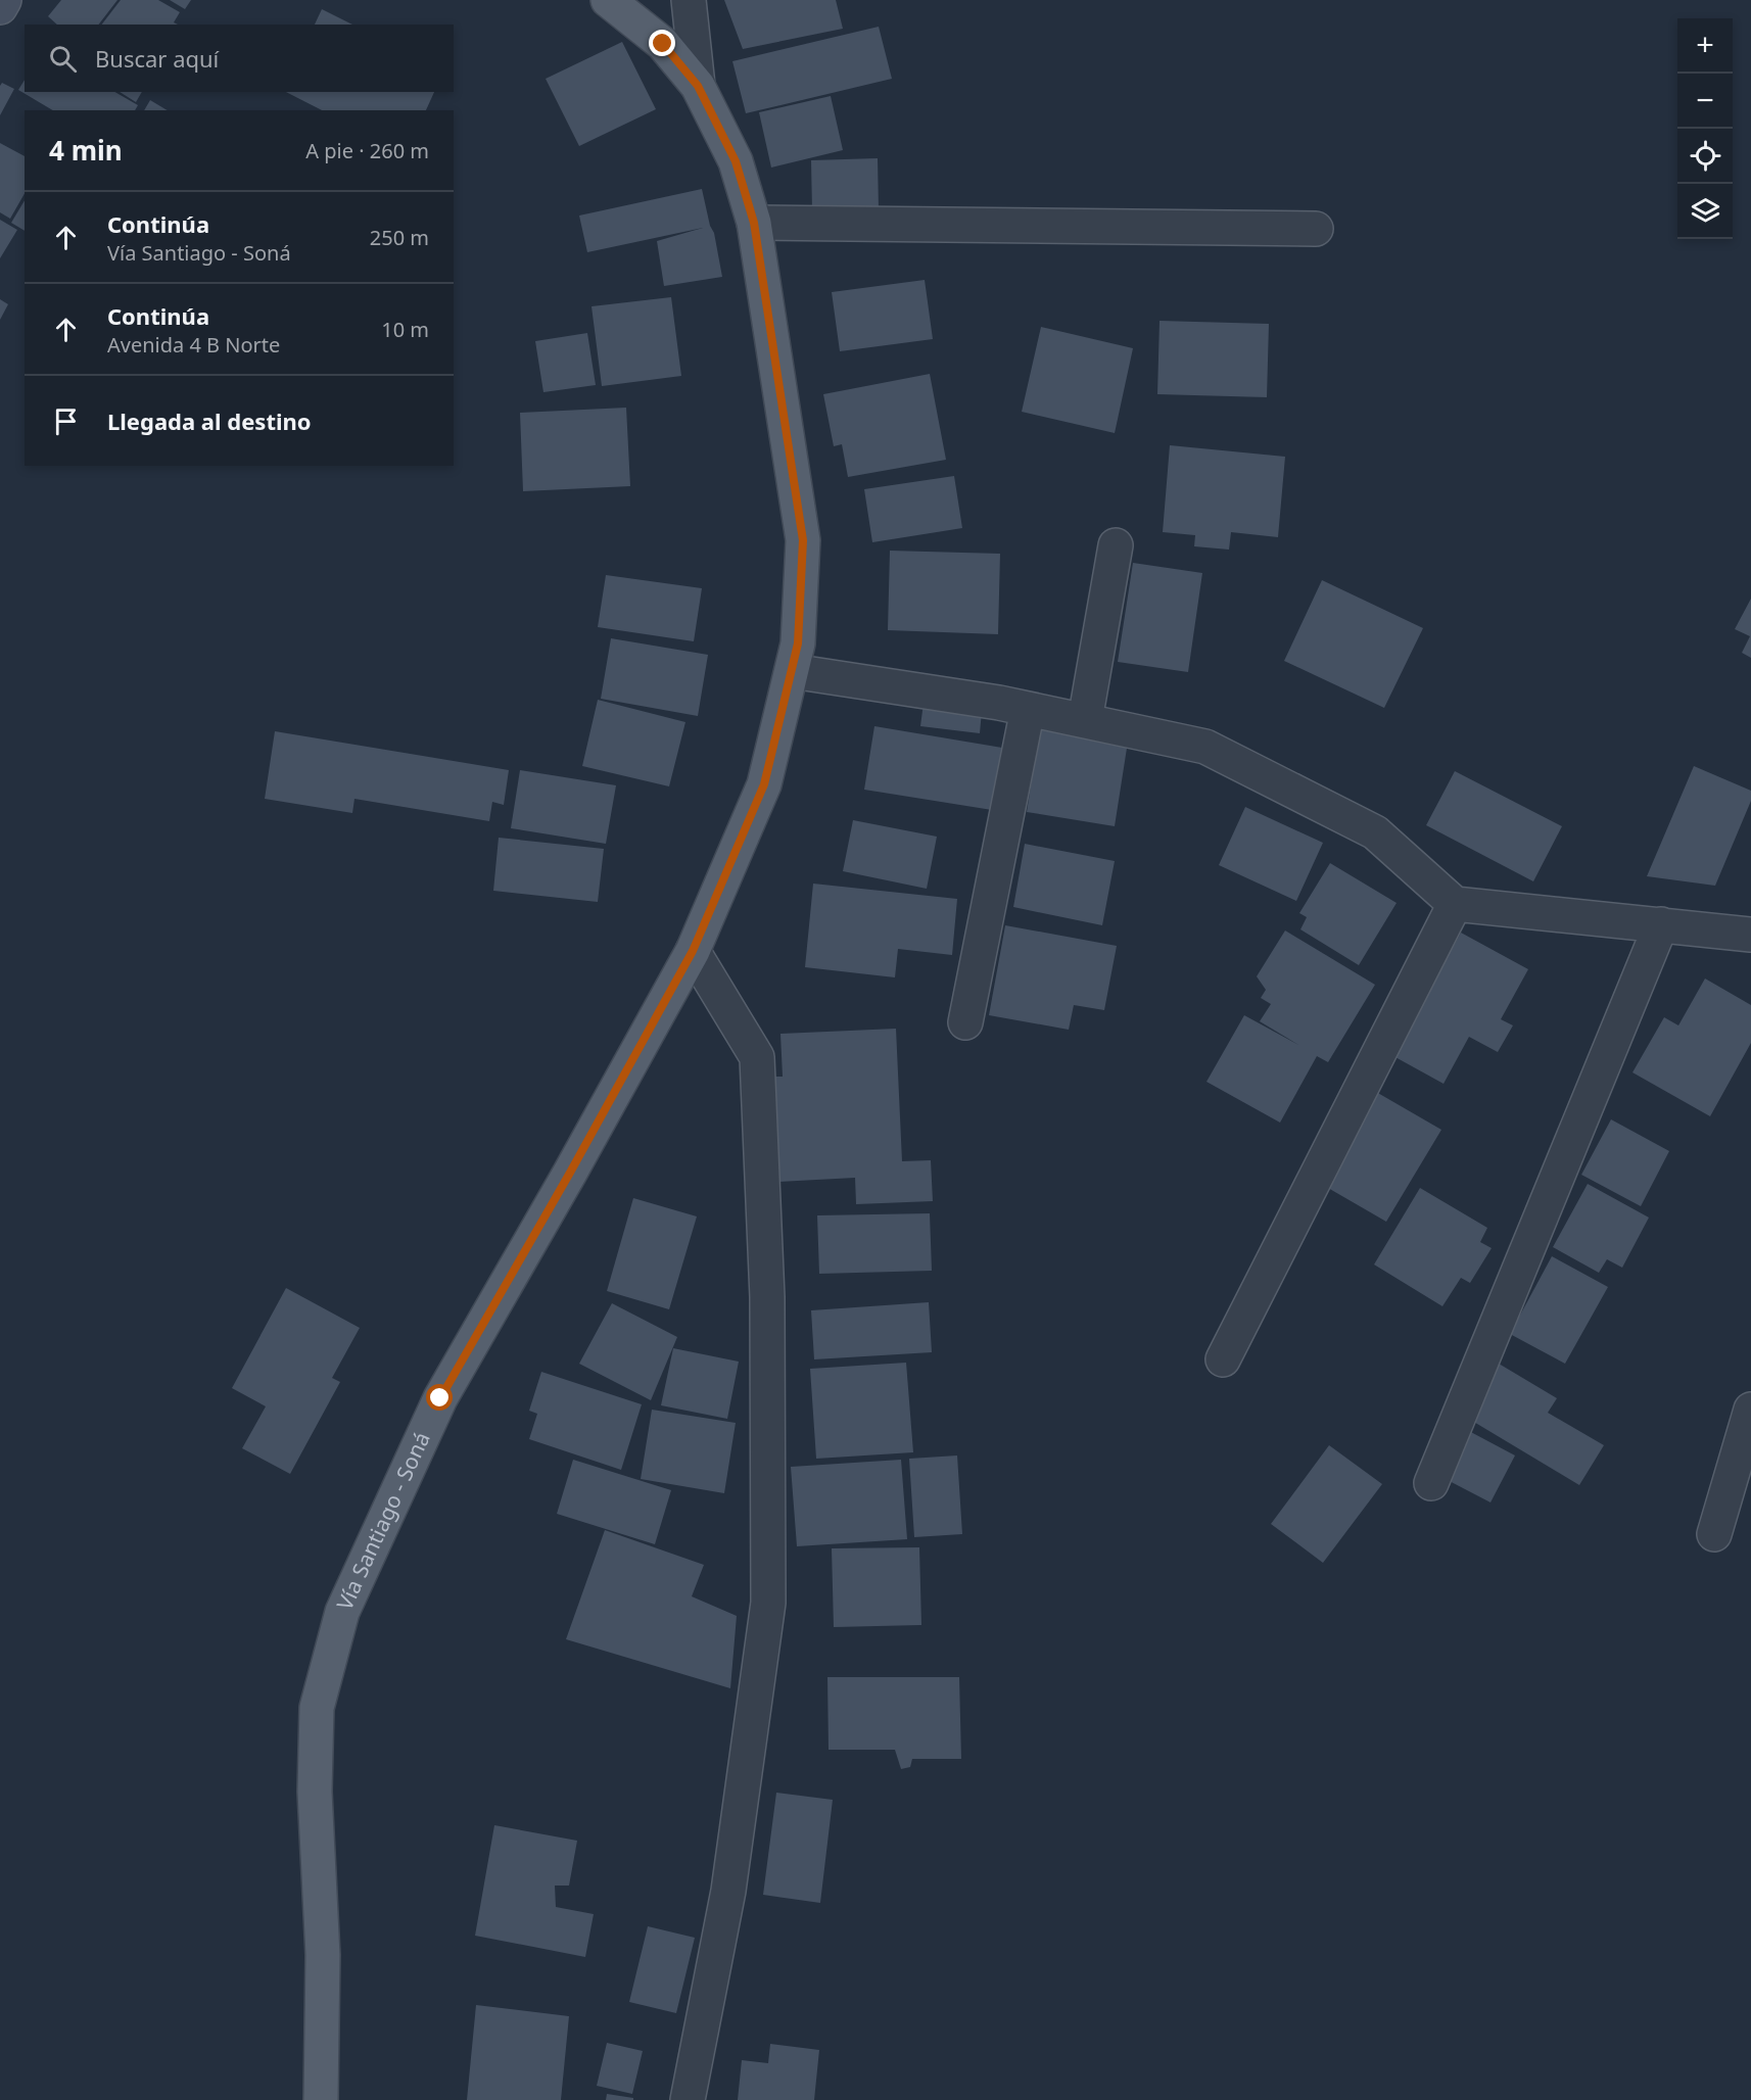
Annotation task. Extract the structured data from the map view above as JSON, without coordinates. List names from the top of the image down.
{
  "streets": {
    "main road": ["Vía Santiago - Soná"]
  },
  "page": {
    "map_buttons": ["+", "−"],
    "search": "Buscar aquí",
    "heading": ["4 min", "A pie · 260 m"],
    "list": [
      ["Continúa", "Vía Santiago - Soná", "250 m"],
      ["Continúa", "Avenida 4 B Norte", "10 m"],
      "Llegada al destino"
    ]
  }
}
